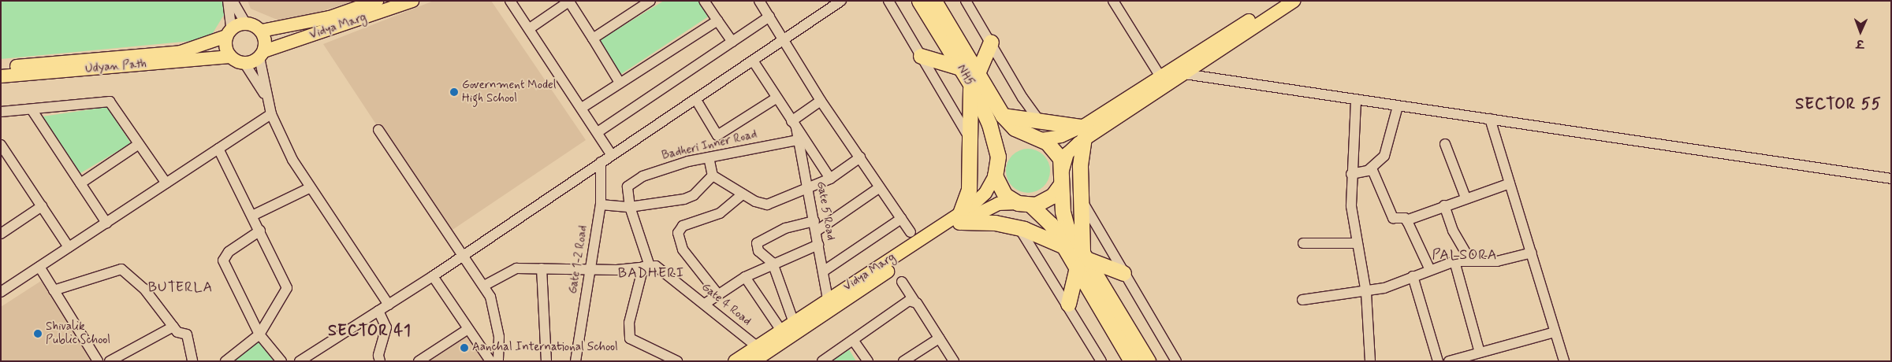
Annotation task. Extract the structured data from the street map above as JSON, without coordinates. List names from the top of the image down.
{
  "streets": {
    "highway": ["NH5"],
    "main road": ["Vidya Marg", "Udyan Path"],
    "street": [
      "Badheri Inner Road",
      "Gate 5 Road",
      "Gate 1-2 Road",
      "Gate 4 Road"
    ]
  },
  "crossings": [
    ["Vidya Marg", "Udyan Path"],
    ["Vidya Marg", "NH5"],
    ["Vidya Marg", "Gate 5 Road"],
    ["Vidya Marg", "Gate 4 Road"],
    ["Badheri Inner Road", "Gate 5 Road"],
    ["Badheri Inner Road", "Gate 4 Road"],
    ["Gate 1-2 Road", "Gate 4 Road"]
  ],
  "districts": [
    "SECTOR 55",
    "PALSORA",
    "BADHERI",
    "BUTERLA",
    "SECTOR 41"
  ],
  "places": ["Government Model High School", "Shivalik Public School", "Aanchal International School"],
  "north": "bottom"
}
